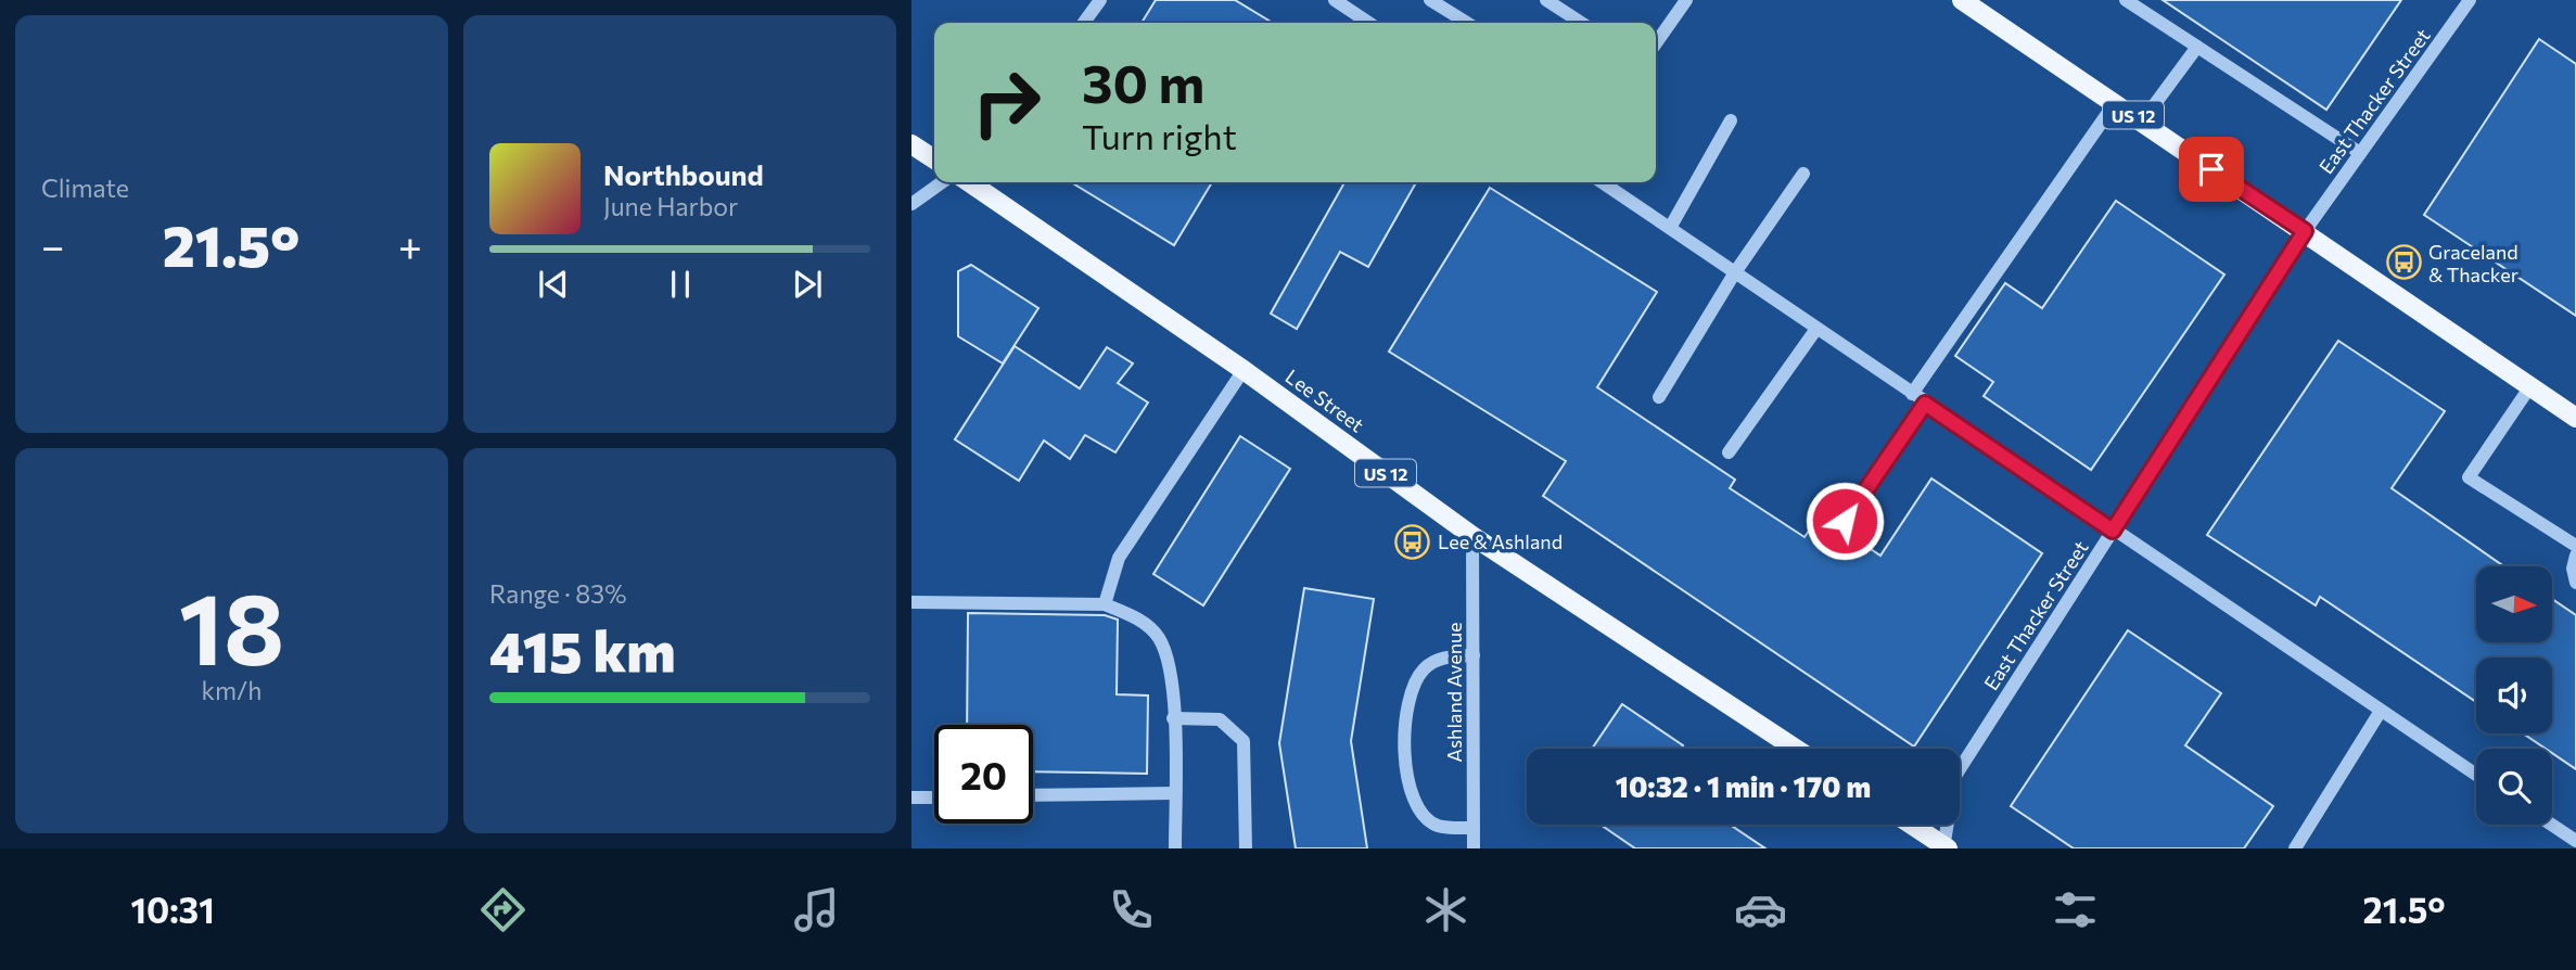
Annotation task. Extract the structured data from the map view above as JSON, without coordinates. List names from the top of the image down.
{
  "streets": {
    "main road": ["US 12", "Lee Street"],
    "street": ["East Thacker Street", "Ashland Avenue"]
  },
  "crossings": [
    ["East Thacker Street", "US 12"],
    ["Lee Street", "Ashland Avenue"]
  ],
  "places": {
    "bus stop": ["Graceland & Thacker", "Lee & Ashland"]
  },
  "north": "right",
  "page": {
    "tile": [
      "Climate",
      ["18", "km/h"],
      ["Range · 83%", "415 km"]
    ],
    "turn": ["30 m", "Turn right"],
    "song": ["Northbound", "June Harbor"],
    "heat": ["−", "21.5°", "+"],
    "limit": "20",
    "trip": "10:32 · 1 min · 170 m",
    "tabs": ["10:31", "21.5°"]
  }
}
